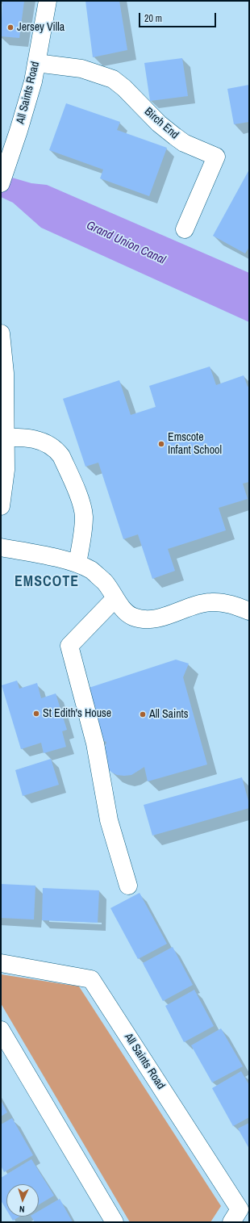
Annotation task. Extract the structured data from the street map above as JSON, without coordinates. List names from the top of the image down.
{
  "streets": {
    "street": ["All Saints Road", "Birch End"]
  },
  "crossings": [
    ["All Saints Road", "Birch End"]
  ],
  "districts": ["EMSCOTE"],
  "water": ["Grand Union Canal"],
  "places": [
    "Jersey Villa",
    "Emscote Infant School",
    "St Edith's House",
    "All Saints"
  ],
  "scale_bar": "20 m",
  "north": "bottom"
}
